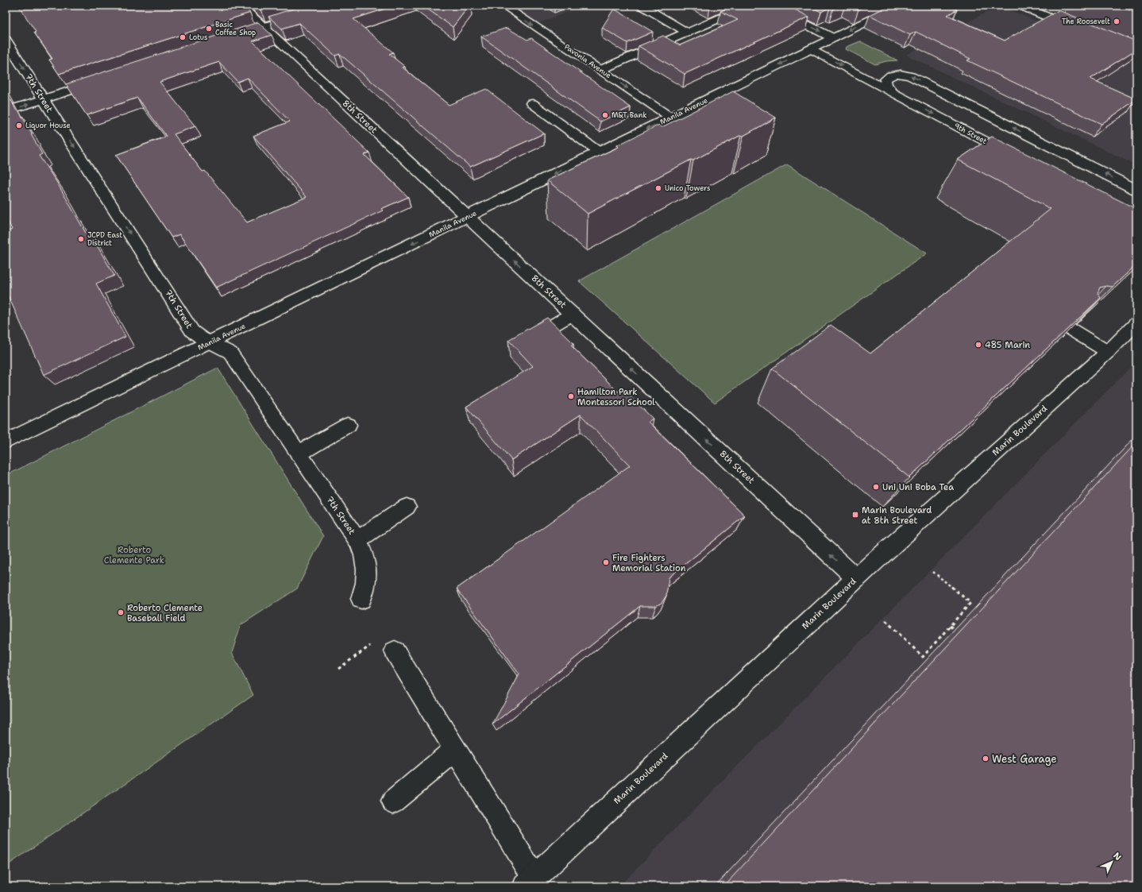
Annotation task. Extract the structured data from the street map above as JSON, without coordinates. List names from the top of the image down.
{
  "streets": {
    "street": [
      "Pavonia Avenue",
      "7th Street",
      "Manila Avenue",
      "8th Street",
      "9th Street",
      "Marin Boulevard"
    ]
  },
  "crossings": [
    ["Pavonia Avenue", "Manila Avenue"],
    ["7th Street", "Manila Avenue"],
    ["Manila Avenue", "8th Street"],
    ["Manila Avenue", "9th Street"],
    ["8th Street", "Marin Boulevard"]
  ],
  "one_way": ["7th Street", "8th Street"],
  "parks": ["Roberto Clemente Park"],
  "places": {
    "other": [
      "The Roosevelt",
      "Basic Coffee Shop",
      "Lotus",
      "M&T Bank",
      "Liquor House",
      "Unico Towers",
      "JCPD East District",
      "485 Marin",
      "Hamilton Park Montessori School",
      "Uni Uni Boba Tea",
      "Fire Fighters Memorial Station",
      "Roberto Clemente Baseball Field",
      "West Garage"
    ],
    "transit": ["Marin Boulevard at 8th Street"]
  },
  "north": "top right"
}
